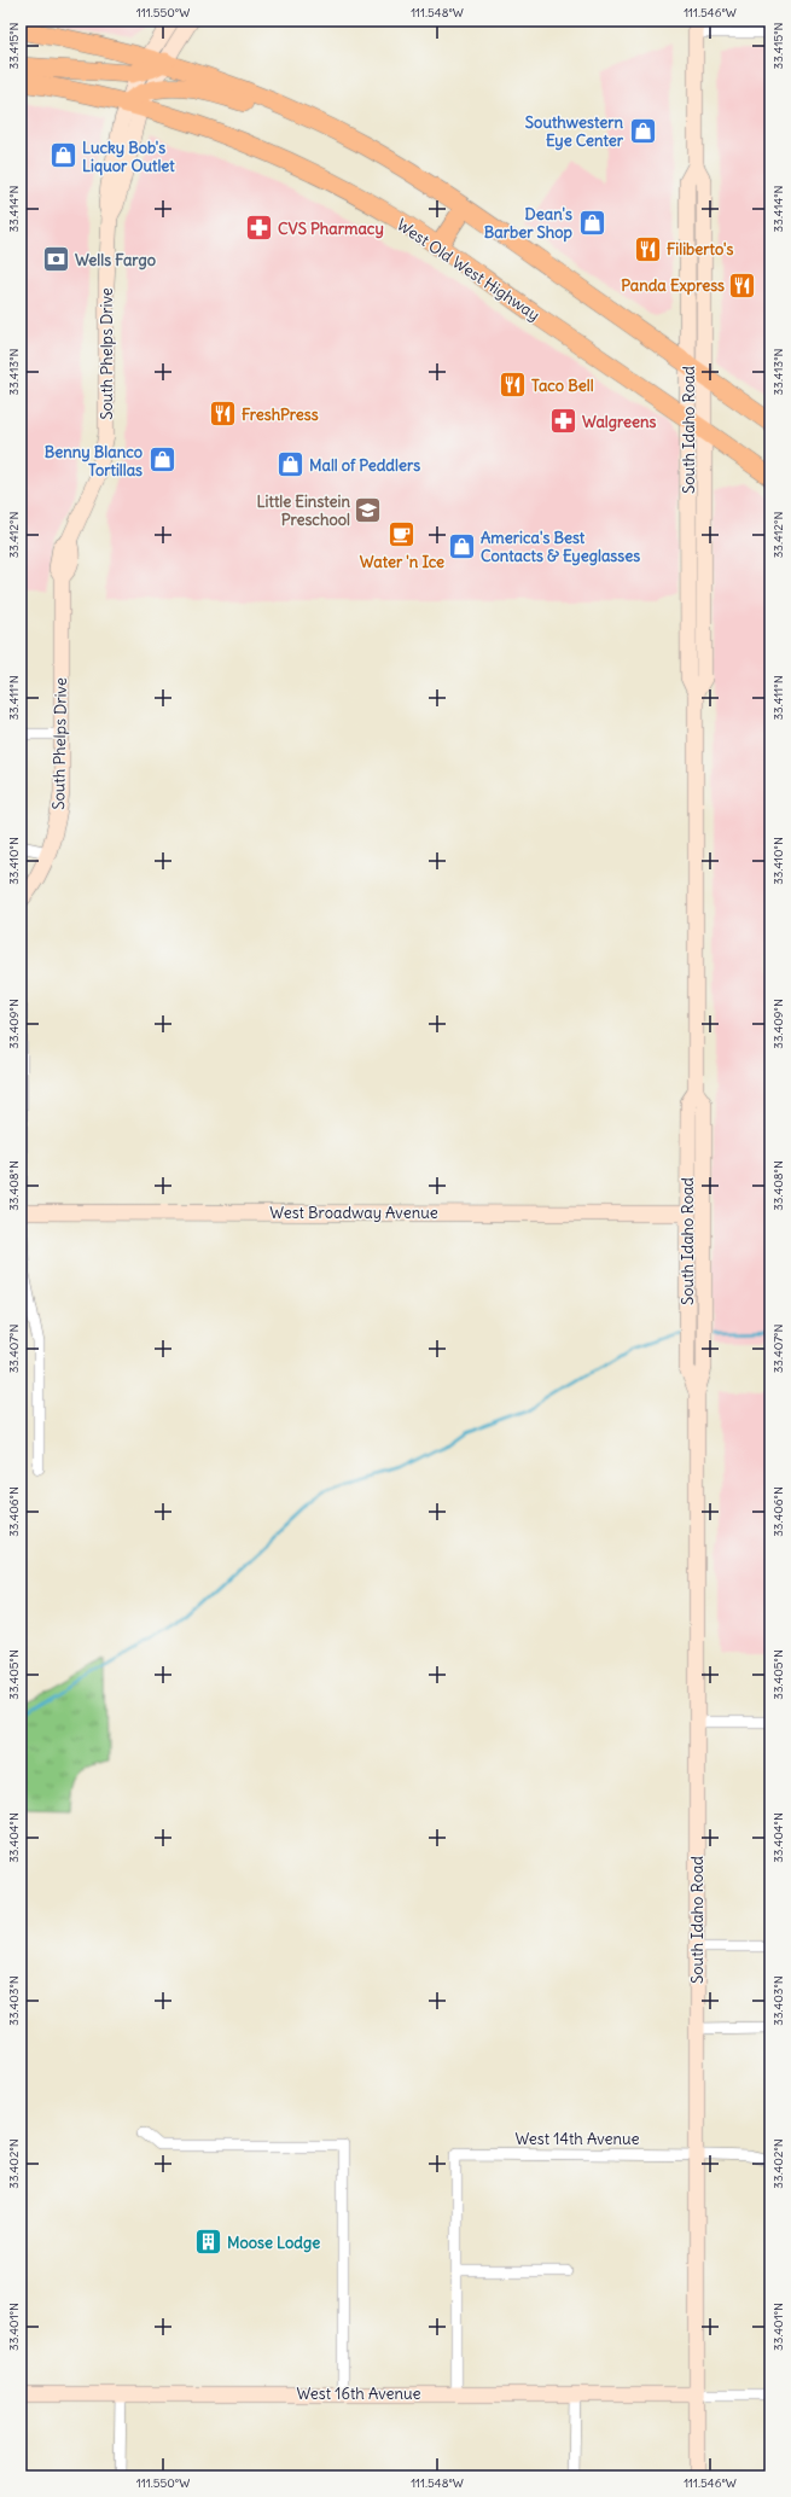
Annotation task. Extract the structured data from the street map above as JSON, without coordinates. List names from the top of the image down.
{
  "streets": {
    "main road": [
      "West Old West Highway",
      "South Phelps Drive",
      "South Idaho Road",
      "West Broadway Avenue",
      "West 16th Avenue"
    ],
    "street": ["West 14th Avenue"]
  },
  "crossings": [
    ["West Old West Highway", "South Phelps Drive"],
    ["West Old West Highway", "South Idaho Road"],
    ["South Idaho Road", "West Broadway Avenue"],
    ["South Idaho Road", "West 14th Avenue"],
    ["South Idaho Road", "West 16th Avenue"]
  ],
  "places": {
    "shop": [
      "Southwestern Eye Center",
      "Lucky Bob's Liquor Outlet",
      "Dean's Barber Shop",
      "Benny Blanco Tortillas",
      "Mall of Peddlers",
      "America's Best Contacts & Eyeglasses"
    ],
    "pharmacy": ["CVS Pharmacy", "Walgreens"],
    "restaurant": [
      "Filiberto's",
      "Panda Express",
      "Taco Bell",
      "FreshPress"
    ],
    "bank": ["Wells Fargo"],
    "school or university": ["Little Einstein Preschool"],
    "cafe": ["Water 'n Ice"],
    "building": ["Moose Lodge"]
  },
  "coordinates": [
    "111.550°W",
    "111.548°W",
    "111.546°W",
    "33.415°N",
    "33.414°N",
    "33.413°N",
    "33.412°N",
    "33.411°N",
    "33.410°N",
    "33.409°N",
    "33.408°N",
    "33.407°N",
    "33.406°N",
    "33.405°N",
    "33.404°N",
    "33.403°N",
    "33.402°N",
    "33.401°N"
  ]
}
